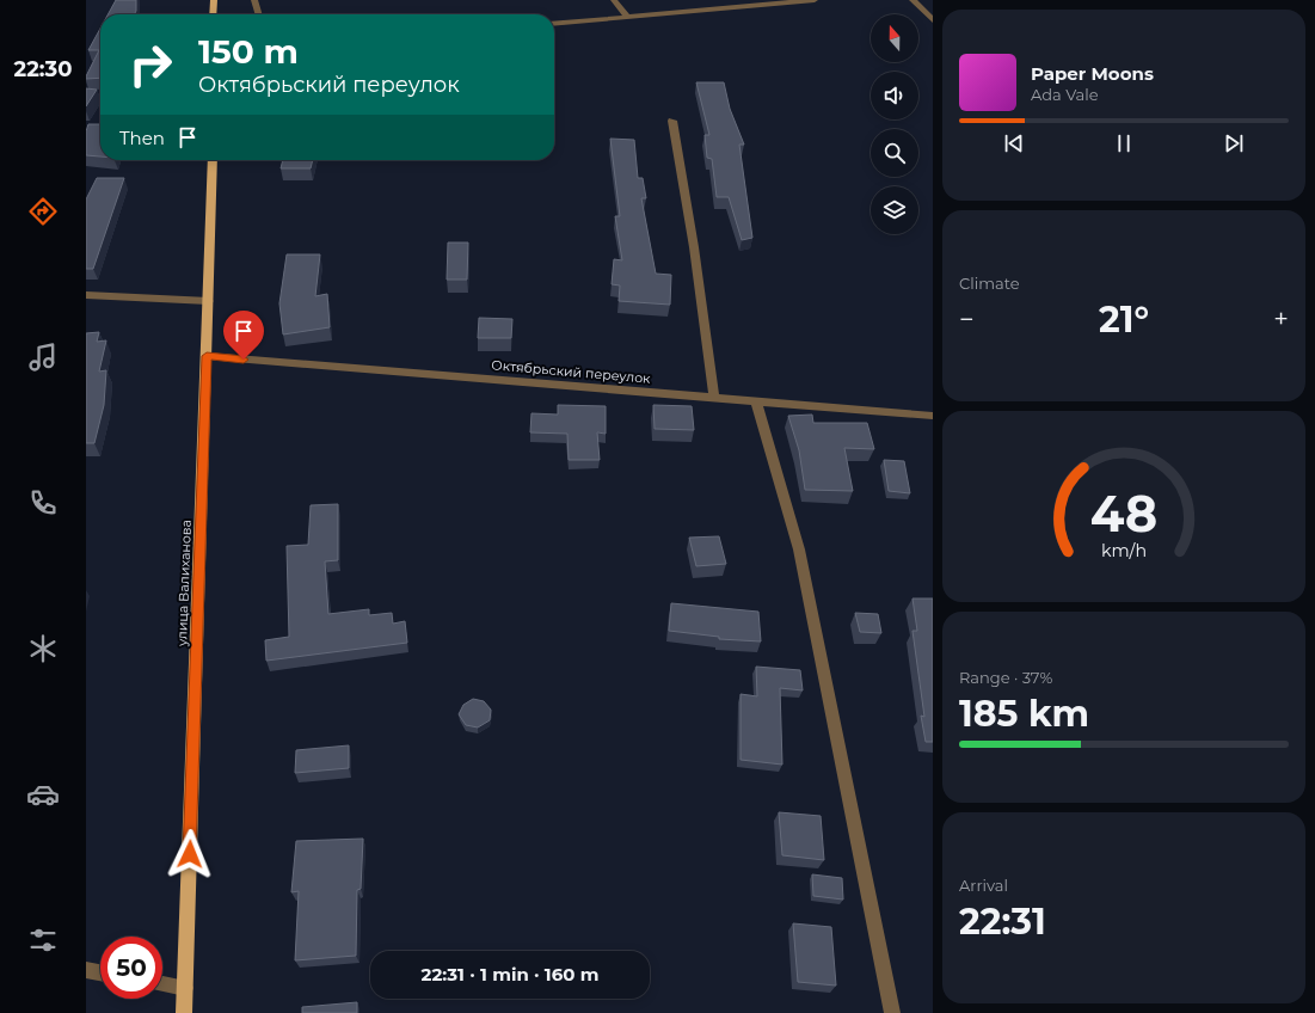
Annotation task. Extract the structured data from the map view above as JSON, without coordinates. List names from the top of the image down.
{
  "streets": {
    "main road": ["улица Валиханова"],
    "street": ["Октябрьский переулок"]
  },
  "crossings": [
    ["Октябрьский переулок", "улица Валиханова"]
  ],
  "north": "top",
  "page": {
    "tabs": "22:30",
    "turn": ["150 m", "Октябрьский переулок"],
    "song": ["Paper Moons", "Ada Vale"],
    "then": "Then",
    "tile": [
      "Climate",
      ["Range · 37%", "185 km"],
      ["Arrival", "22:31"]
    ],
    "heat": ["−", "21°", "+"],
    "limit": "50",
    "trip": "22:31 · 1 min · 160 m",
    "gauge": ["48", "km/h"]
  }
}
